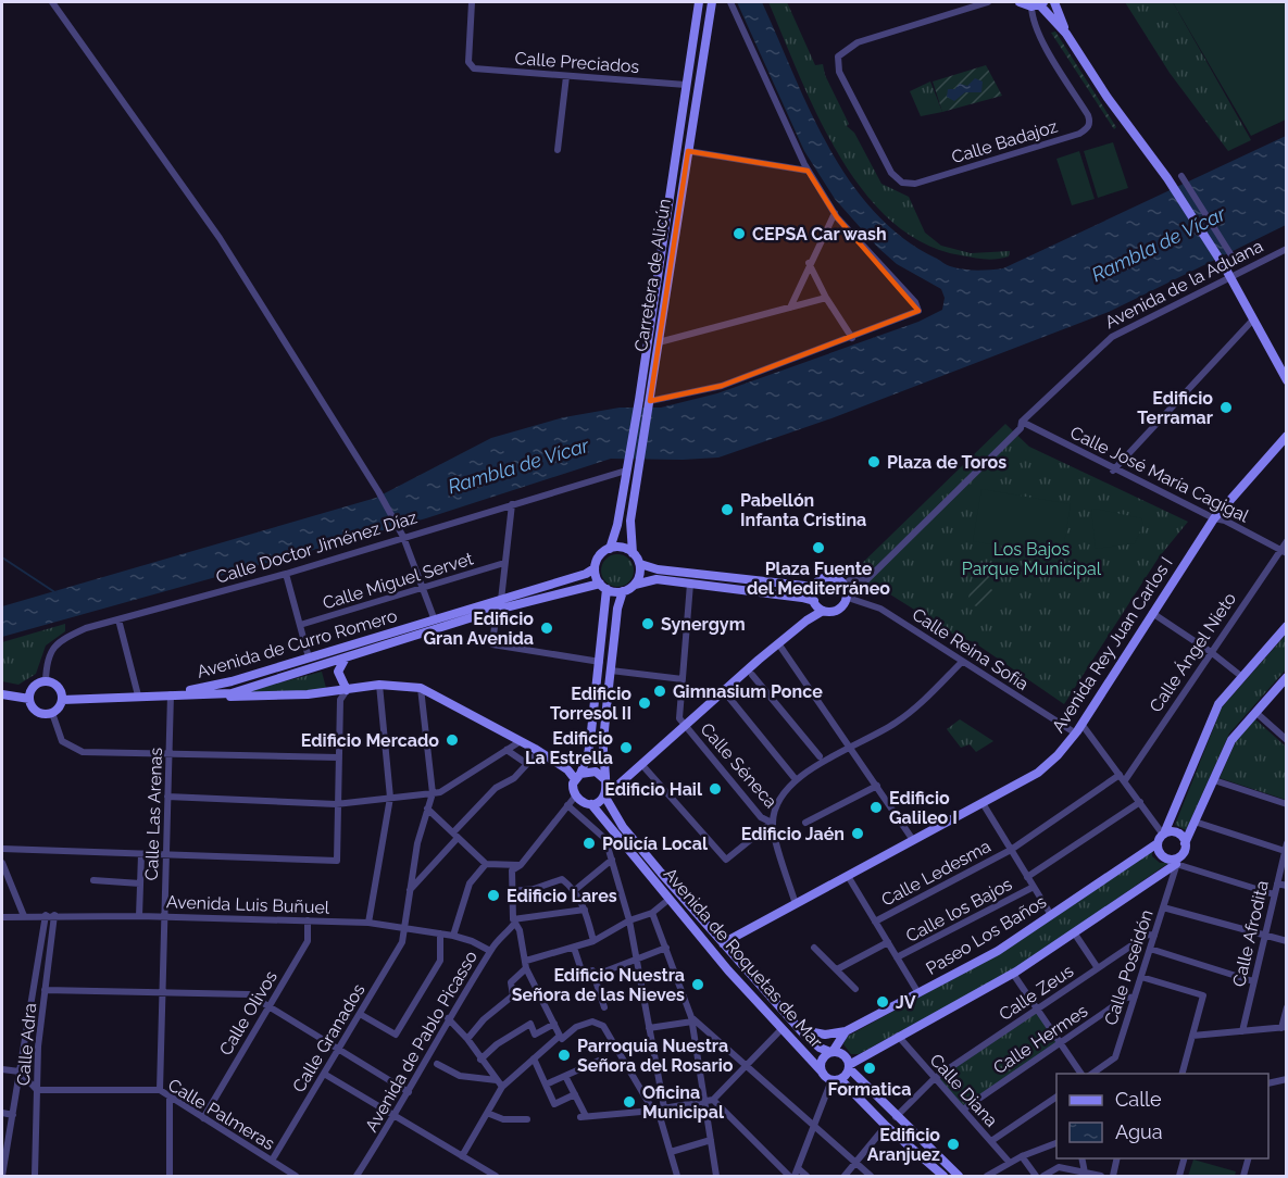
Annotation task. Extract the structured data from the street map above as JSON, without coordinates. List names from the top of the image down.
{
  "streets": {
    "street": [
      "Calle Preciados",
      "Calle Badajoz",
      "Carretera de Alicún",
      "Avenida de la Aduana",
      "Calle José María Cagigal",
      "Calle Doctor Jiménez Díaz",
      "Calle Miguel Servet",
      "Avenida de Curro Romero",
      "Avenida Rey Juan Carlos I",
      "Calle Reina Sofía",
      "Calle Ángel Nieto",
      "Calle Séneca",
      "Calle Las Arenas",
      "Calle Ledesma",
      "Avenida Luis Buñuel",
      "Calle los Bajos",
      "Calle Afrodita",
      "Paseo Los Baños",
      "Avenida de Roquetas de Mar",
      "Calle Poseidón",
      "Calle Zeus",
      "Calle Olivos",
      "Calle Granados",
      "Calle Hermes",
      "Avenida de Pablo Picasso",
      "Calle Adra",
      "Calle Diana",
      "Calle Palmeras"
    ]
  },
  "crossings": [
    ["Calle Preciados", "Carretera de Alicún"],
    ["Carretera de Alicún", "Calle Doctor Jiménez Díaz"],
    ["Carretera de Alicún", "Avenida de Curro Romero"],
    ["Avenida de la Aduana", "Calle José María Cagigal"],
    ["Avenida de la Aduana", "Calle Reina Sofía"],
    ["Calle José María Cagigal", "Avenida Rey Juan Carlos I"],
    ["Calle José María Cagigal", "Calle Ángel Nieto"],
    ["Avenida de Curro Romero", "Calle Las Arenas"],
    ["Avenida Rey Juan Carlos I", "Calle Reina Sofía"],
    ["Avenida Rey Juan Carlos I", "Avenida de Roquetas de Mar"],
    ["Calle Ángel Nieto", "Calle Ledesma"],
    ["Calle Las Arenas", "Avenida Luis Buñuel"],
    ["Calle Las Arenas", "Calle Palmeras"],
    ["Avenida Luis Buñuel", "Calle Olivos"],
    ["Avenida Luis Buñuel", "Calle Granados"],
    ["Avenida Luis Buñuel", "Avenida de Pablo Picasso"],
    ["Avenida Luis Buñuel", "Calle Adra"],
    ["Paseo Los Baños", "Calle Poseidón"],
    ["Calle Poseidón", "Calle Zeus"],
    ["Calle Poseidón", "Calle Hermes"],
    ["Calle Zeus", "Calle Diana"],
    ["Calle Olivos", "Calle Palmeras"],
    ["Calle Granados", "Calle Palmeras"],
    ["Calle Hermes", "Calle Diana"],
    ["Calle Adra", "Calle Palmeras"]
  ],
  "water": ["Rambla de Vícar"],
  "parks": ["Los Bajos Parque Municipal"],
  "places": [
    "CEPSA Car wash",
    "Edificio Terramar",
    "Plaza de Toros",
    "Pabellón Infanta Cristina",
    "Plaza Fuente del Mediterráneo",
    "Synergym",
    "Edificio Gran Avenida",
    "Gimnasium Ponce",
    "Edificio Torresol II",
    "Edificio Mercado",
    "Edificio La Estrella",
    "Edificio Hail",
    "Edificio Galileo I",
    "Edificio Jaén",
    "Policía Local",
    "Edificio Lares",
    "Edificio Nuestra Señora de las Nieves",
    "JV",
    "Parroquia Nuestra Señora del Rosario",
    "Formatica",
    "Oficina Municipal",
    "Edificio Aranjuez"
  ],
  "legend": ["Calle", "Agua"]
}
